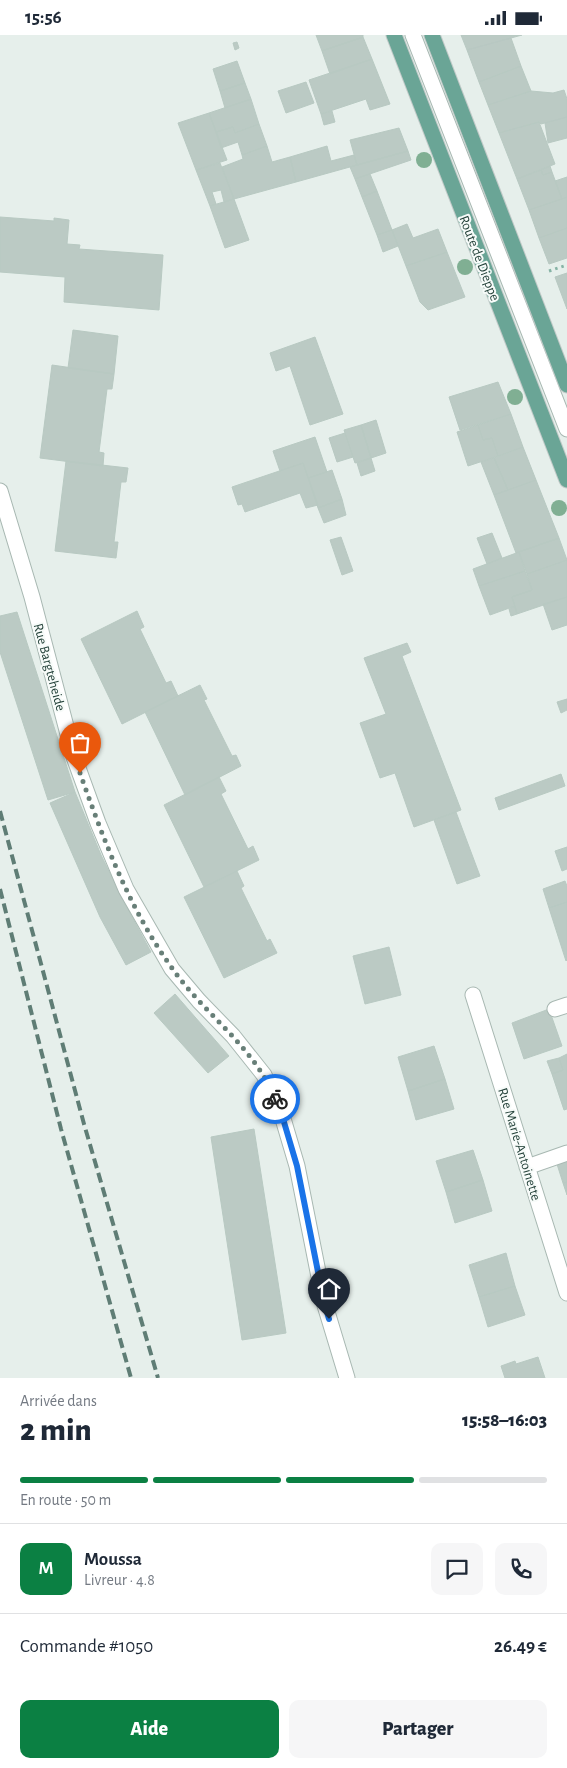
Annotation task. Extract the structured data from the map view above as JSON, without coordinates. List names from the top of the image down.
{
  "streets": {
    "main road": ["Route de Dieppe"],
    "street": ["Rue Bargteheide", "Rue Marie-Antoinette"]
  },
  "page": {
    "status": "15:56",
    "heading": ["2 min", "Arrivée dans", "15:58–16:03"],
    "panel": [
      "Moussa",
      "Livreur · 4.8",
      "Commande #1050",
      "26.49 €"
    ],
    "bar": "En route · 50 m",
    "round": "M",
    "buttons": ["Aide", "Partager"]
  }
}
